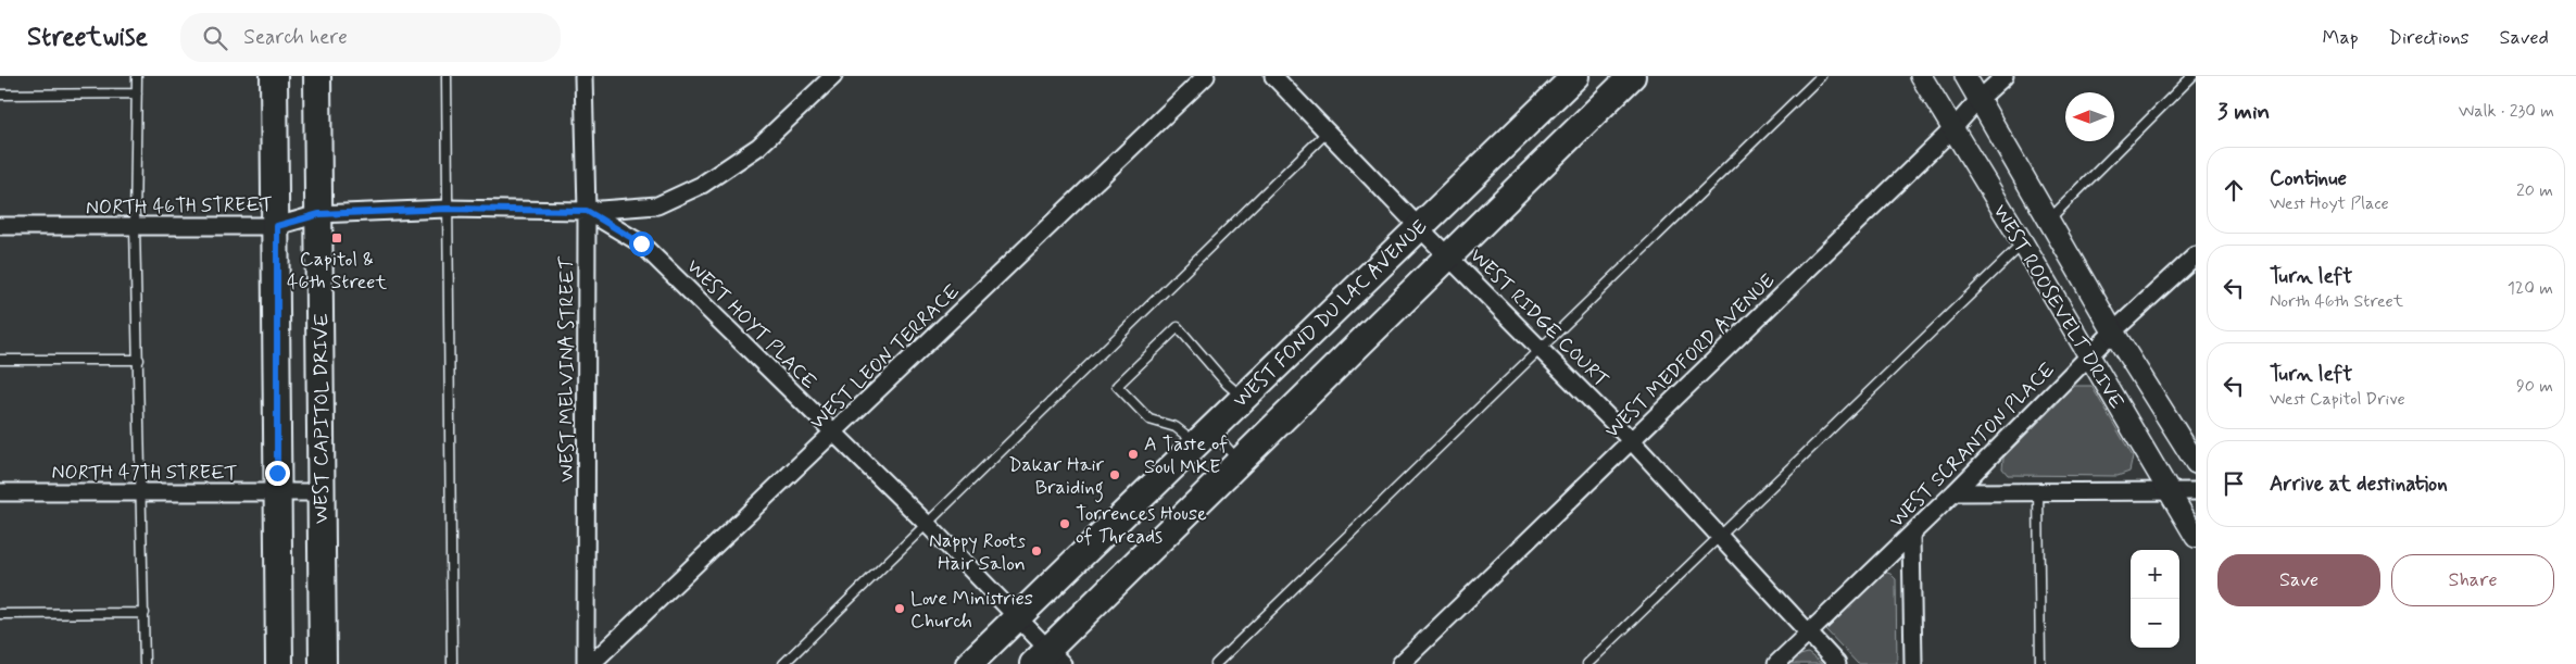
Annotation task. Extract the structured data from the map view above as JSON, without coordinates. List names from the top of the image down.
{
  "streets": {
    "main road": ["WEST FOND DU LAC AVENUE", "WEST CAPITOL DRIVE"],
    "street": [
      "NORTH 46TH STREET",
      "WEST ROOSEVELT DRIVE",
      "WEST RIDGE COURT",
      "WEST HOYT PLACE",
      "WEST MEDFORD AVENUE",
      "WEST LEON TERRACE",
      "WEST MELVINA STREET",
      "WEST SCRANTON PLACE",
      "NORTH 47TH STREET"
    ]
  },
  "crossings": [
    ["NORTH 46TH STREET", "WEST HOYT PLACE"],
    ["NORTH 46TH STREET", "WEST MELVINA STREET"],
    ["NORTH 46TH STREET", "WEST CAPITOL DRIVE"],
    ["WEST ROOSEVELT DRIVE", "WEST MEDFORD AVENUE"],
    ["WEST ROOSEVELT DRIVE", "WEST SCRANTON PLACE"],
    ["WEST FOND DU LAC AVENUE", "WEST RIDGE COURT"],
    ["WEST FOND DU LAC AVENUE", "WEST HOYT PLACE"],
    ["WEST RIDGE COURT", "WEST MEDFORD AVENUE"],
    ["WEST RIDGE COURT", "WEST SCRANTON PLACE"],
    ["WEST HOYT PLACE", "WEST LEON TERRACE"],
    ["WEST HOYT PLACE", "WEST MELVINA STREET"],
    ["WEST CAPITOL DRIVE", "NORTH 47TH STREET"]
  ],
  "places": {
    "transit": ["Capitol & 46th Street"],
    "other": [
      "A Taste of Soul MKE",
      "Dakar Hair Braiding",
      "Torrences House of Threads",
      "Nappy Roots Hair Salon",
      "Love Ministries Church"
    ]
  },
  "north": "left",
  "page": {
    "header": "Streetwise",
    "search": "Search here",
    "nav": ["Map", "Directions", "Saved"],
    "heading": ["3 min", "Walk · 230 m"],
    "list": [
      ["Continue", "West Hoyt Place", "20 m"],
      ["Turn left", "North 46th Street", "120 m"],
      ["Turn left", "West Capitol Drive", "90 m"],
      "Arrive at destination"
    ],
    "buttons": ["Save", "Share"],
    "map_buttons": ["+", "−"]
  }
}
